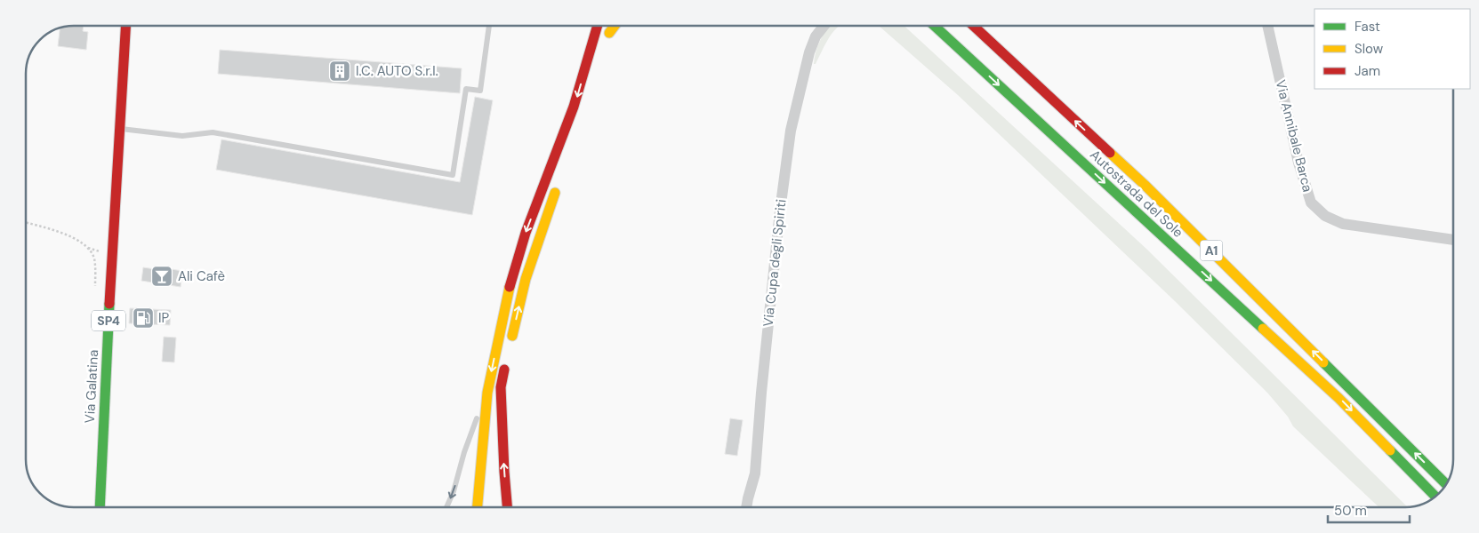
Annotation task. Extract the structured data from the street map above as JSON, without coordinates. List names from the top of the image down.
{
  "streets": {
    "main road": [
      "Autostrada del Sole",
      "A1",
      "SP4",
      "Via Galatina"
    ],
    "street": ["Via Annibale Barca", "Via Cupa degli Spiriti"]
  },
  "crossings": [
    ["SP4", "Via Galatina"]
  ],
  "places": {
    "building": ["I.C. AUTO S.r.l."],
    "bar": ["Ali Cafè"],
    "fuel station": ["IP"]
  },
  "legend": ["Fast", "Slow", "Jam"],
  "scale_bar": "50 m"
}
